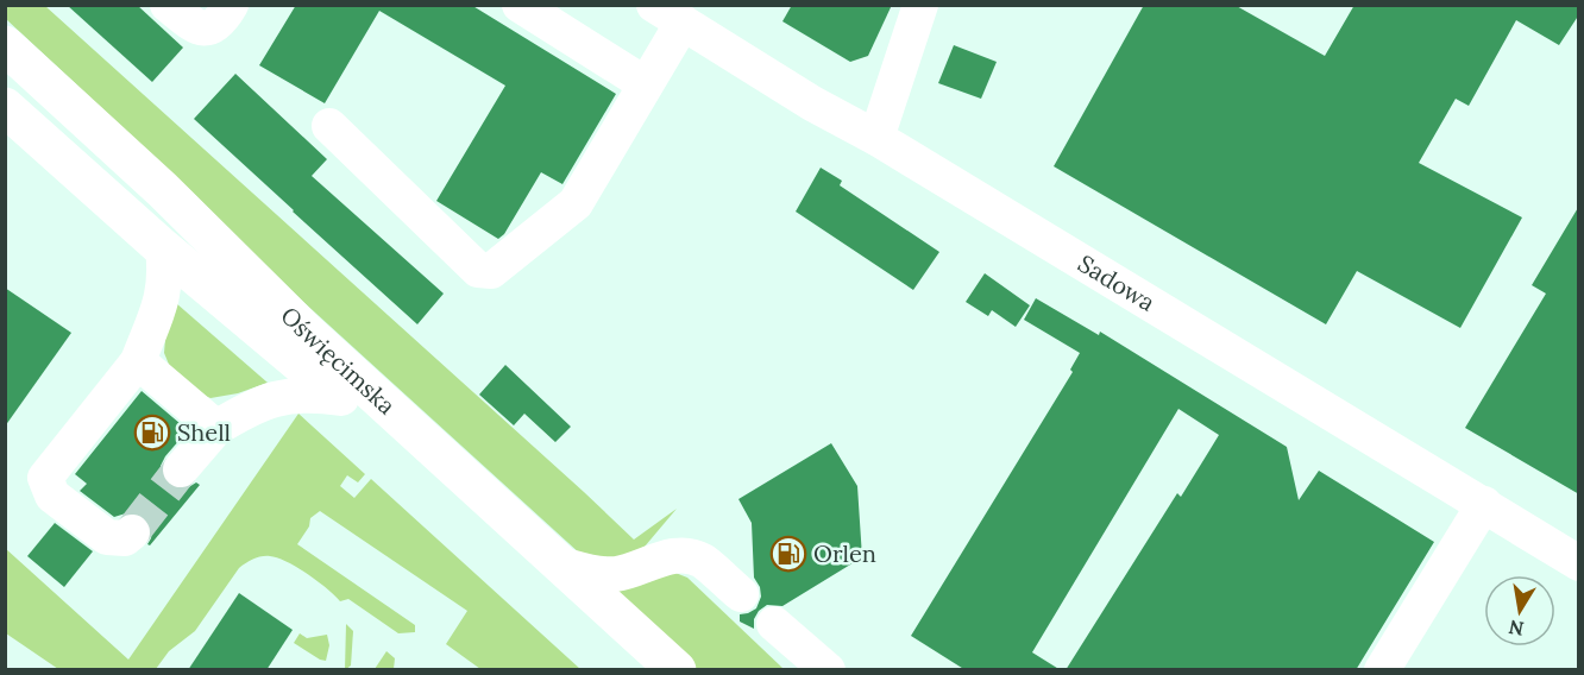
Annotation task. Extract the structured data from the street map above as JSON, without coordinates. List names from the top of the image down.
{
  "streets": {
    "main road": ["Oświęcimska"],
    "street": ["Sadowa"]
  },
  "places": {
    "fuel station": ["Shell", "Orlen"]
  },
  "north": "bottom"
}
